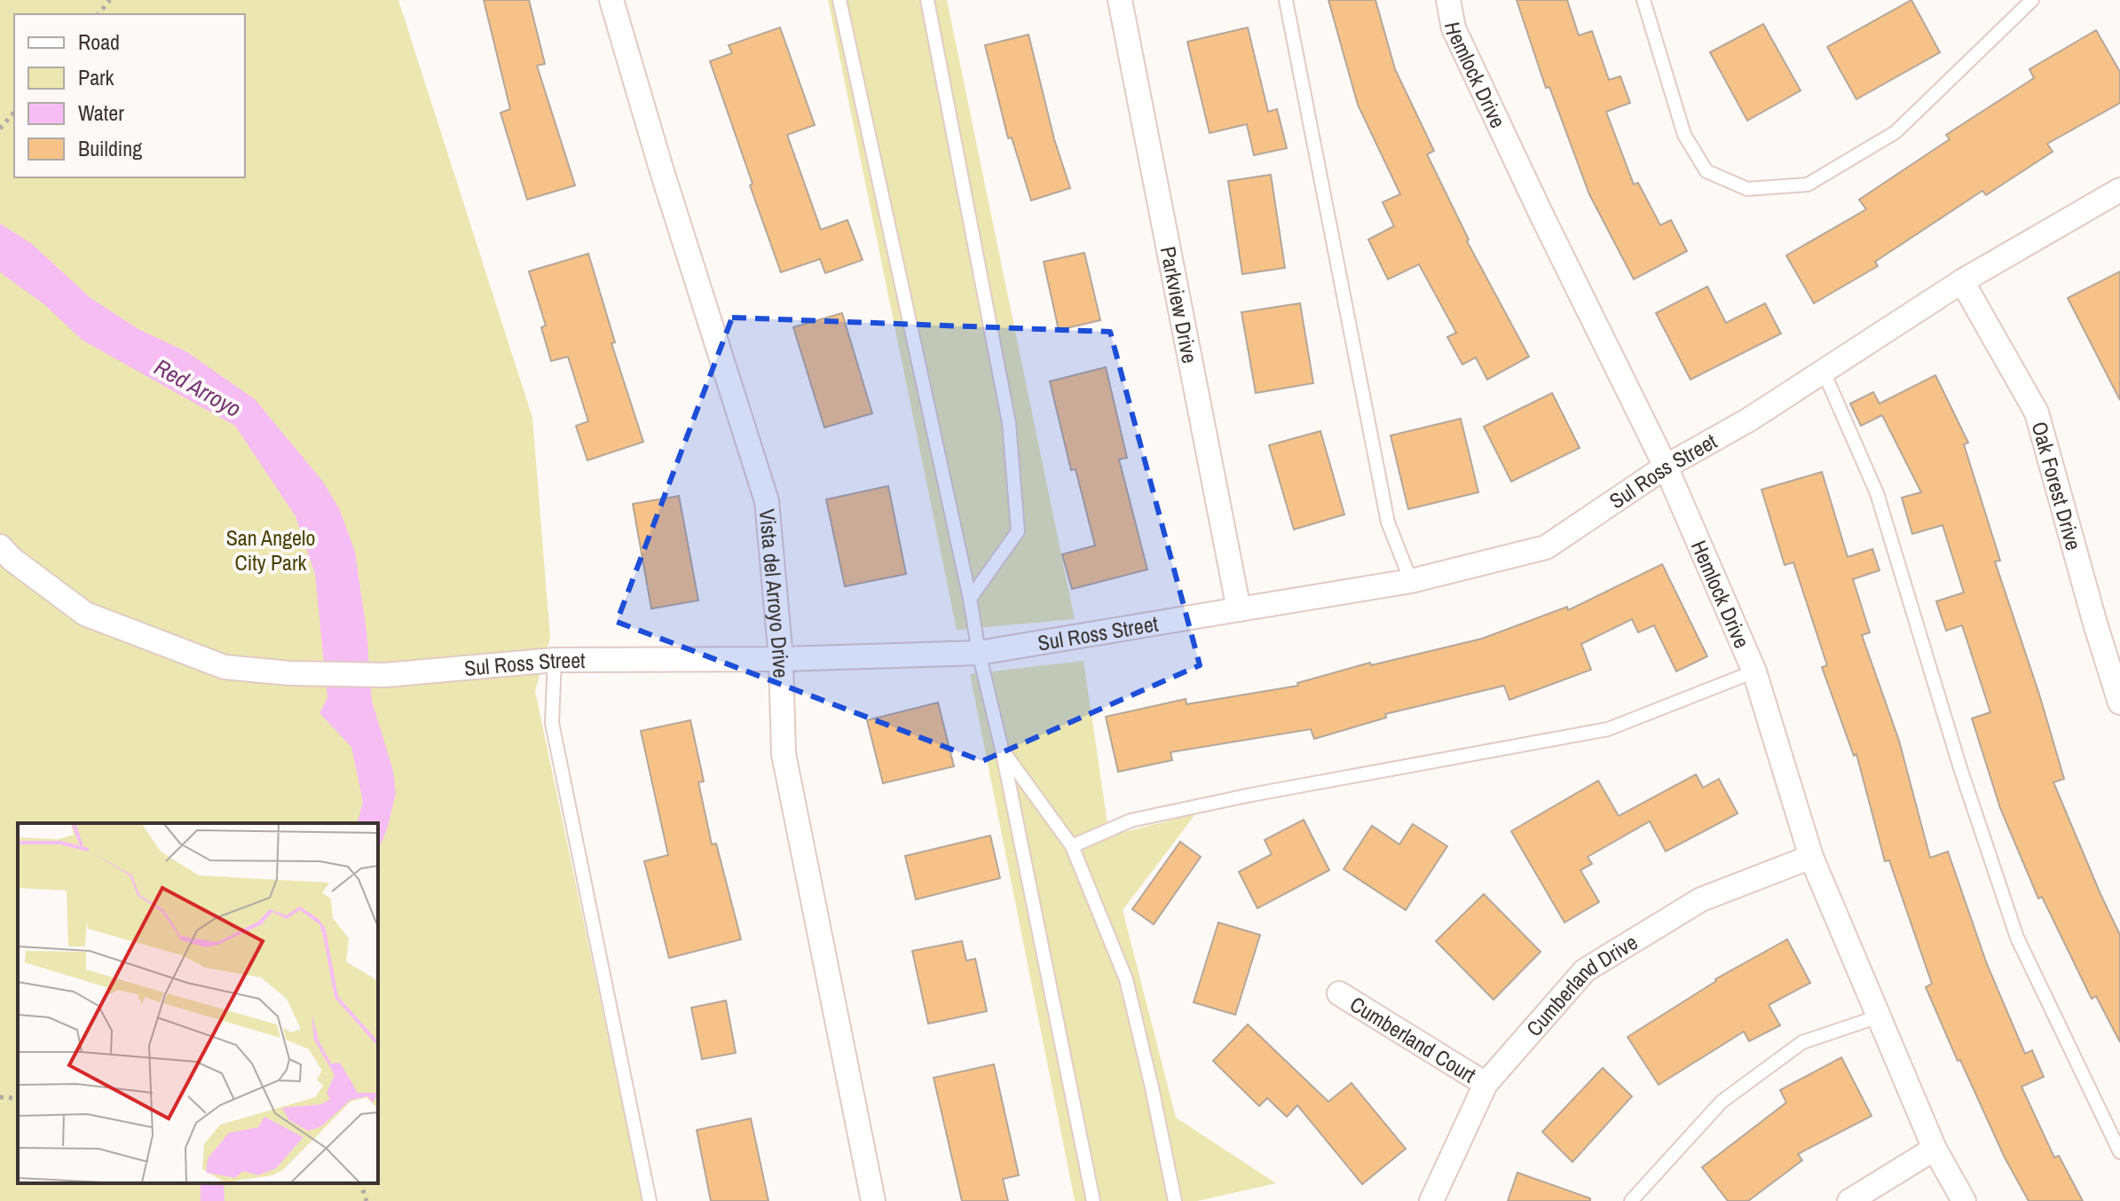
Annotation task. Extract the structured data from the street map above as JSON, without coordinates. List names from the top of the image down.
{
  "streets": {
    "street": [
      "Hemlock Drive",
      "Parkview Drive",
      "Sul Ross Street",
      "Oak Forest Drive",
      "Vista del Arroyo Drive",
      "Cumberland Drive",
      "Cumberland Court"
    ]
  },
  "crossings": [
    ["Hemlock Drive", "Sul Ross Street"],
    ["Hemlock Drive", "Cumberland Drive"],
    ["Parkview Drive", "Sul Ross Street"],
    ["Sul Ross Street", "Oak Forest Drive"],
    ["Sul Ross Street", "Vista del Arroyo Drive"],
    ["Cumberland Drive", "Cumberland Court"]
  ],
  "water": ["Red Arroyo"],
  "parks": ["San Angelo City Park"],
  "legend": [
    "Road",
    "Park",
    "Water",
    "Building"
  ]
}
